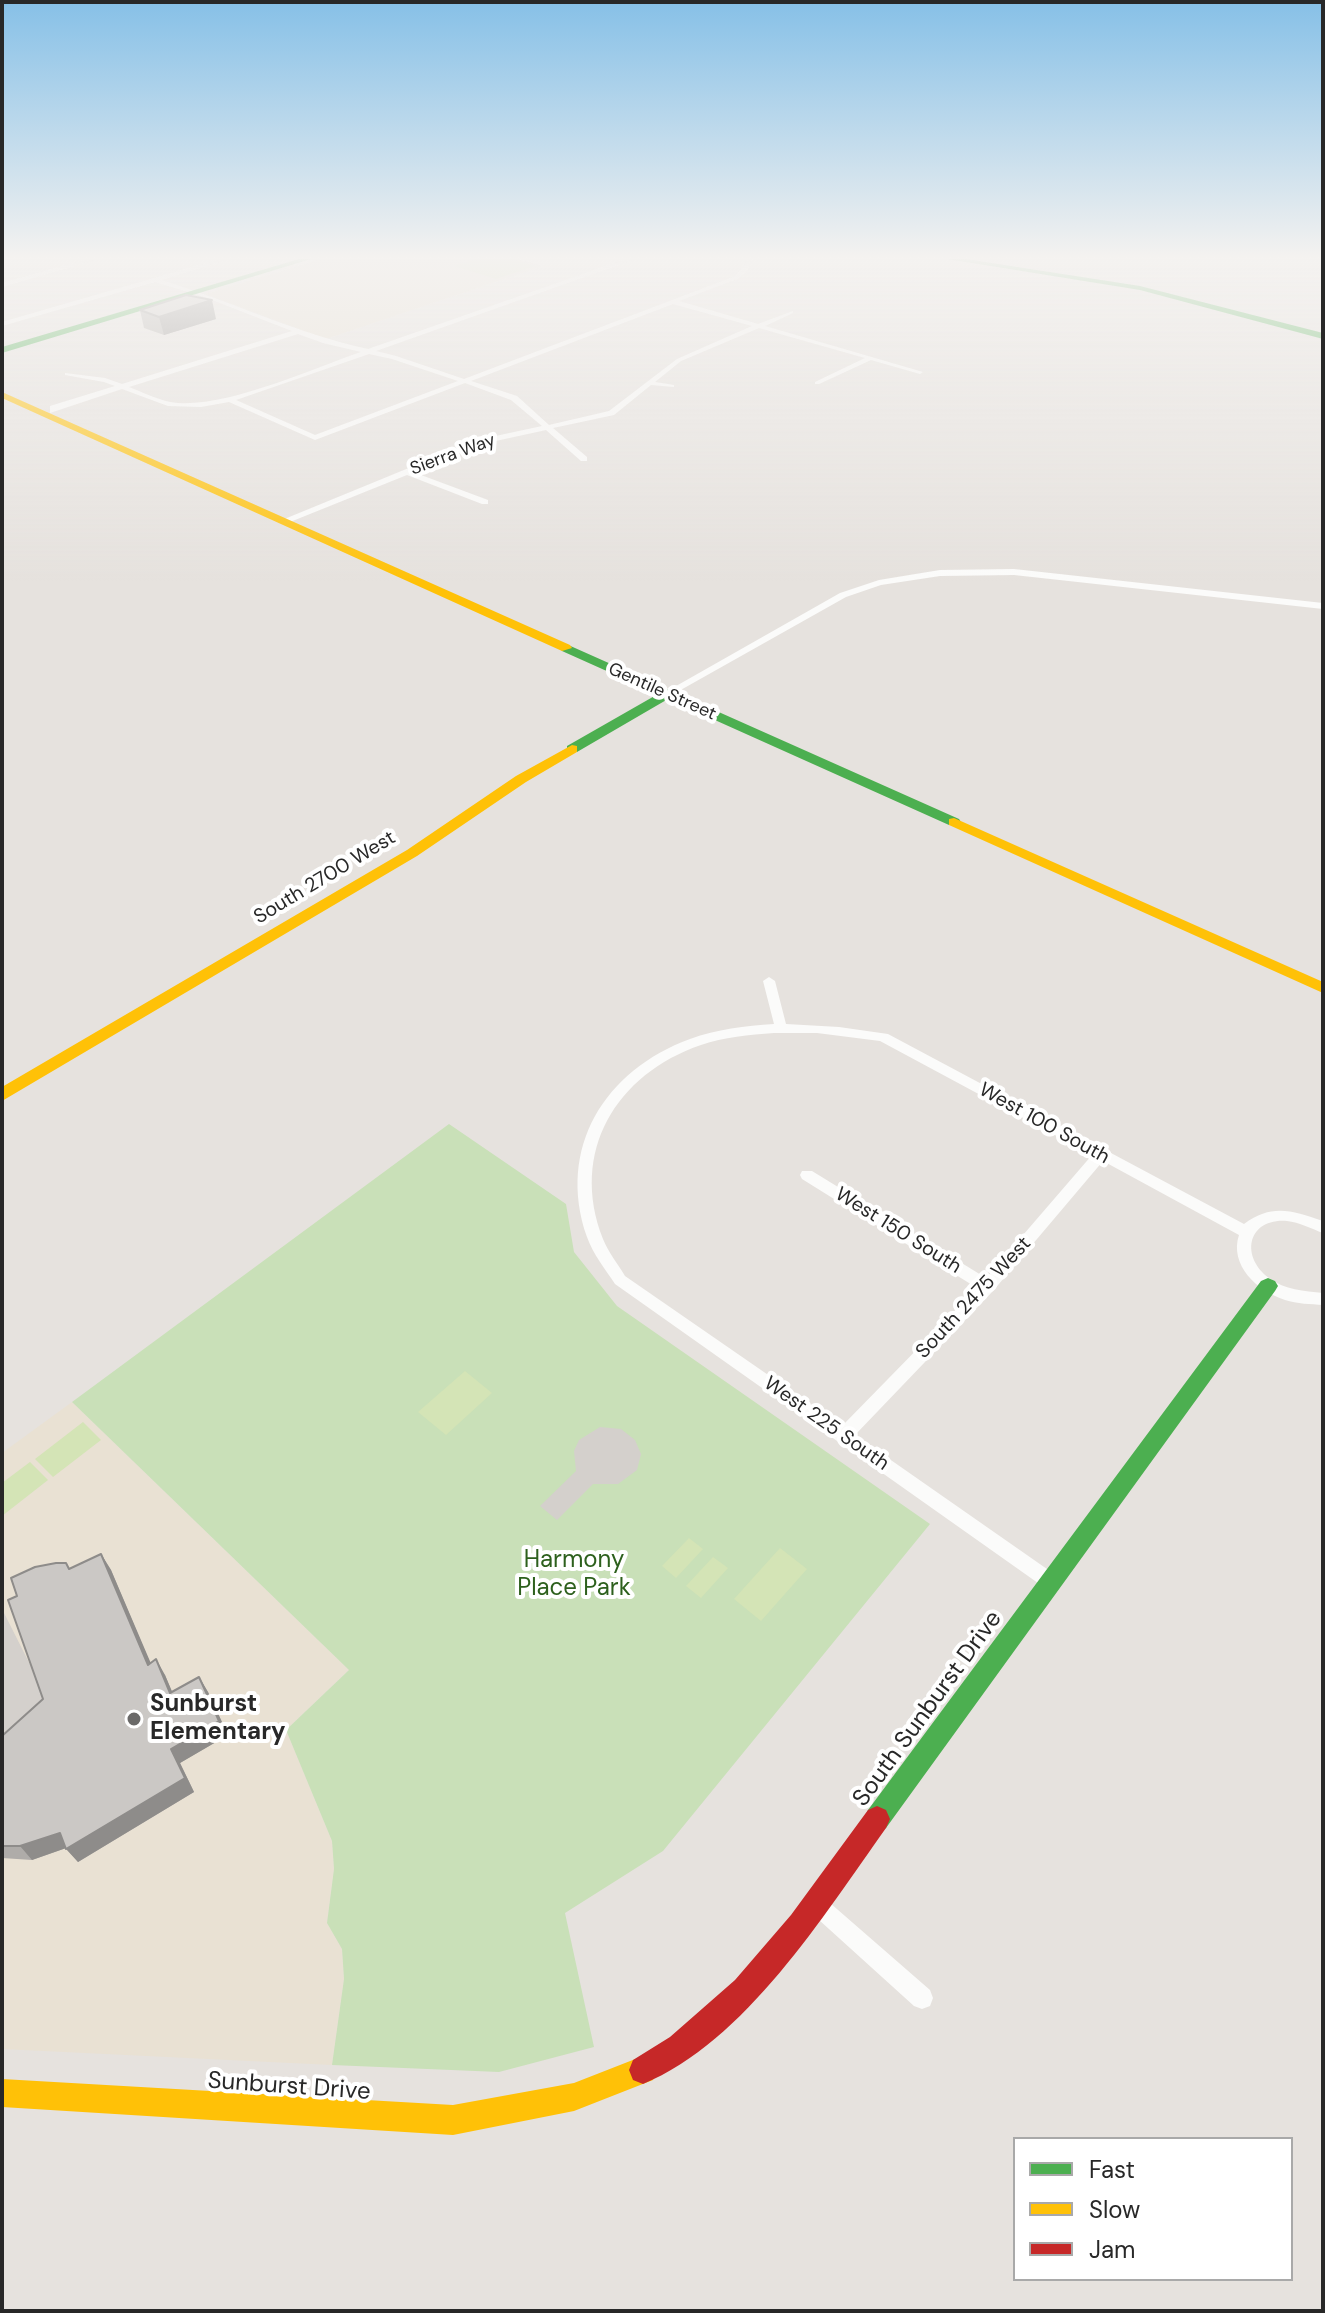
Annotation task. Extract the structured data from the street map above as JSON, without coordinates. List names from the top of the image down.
{
  "streets": {
    "main road": [
      "Gentile Street",
      "South 2700 West",
      "South Sunburst Drive",
      "Sunburst Drive"
    ],
    "street": [
      "Sierra Way",
      "West 100 South",
      "West 150 South",
      "South 2475 West",
      "West 225 South"
    ]
  },
  "crossings": [
    ["Sierra Way", "Gentile Street"],
    ["Gentile Street", "South 2700 West"],
    ["West 100 South", "South 2475 West"],
    ["West 100 South", "West 225 South"],
    ["West 150 South", "South 2475 West"],
    ["South 2475 West", "West 225 South"],
    ["West 225 South", "South Sunburst Drive"],
    ["South Sunburst Drive", "Sunburst Drive"]
  ],
  "parks": ["Harmony Place Park"],
  "places": ["Sunburst Elementary"],
  "legend": ["Fast", "Slow", "Jam"]
}
